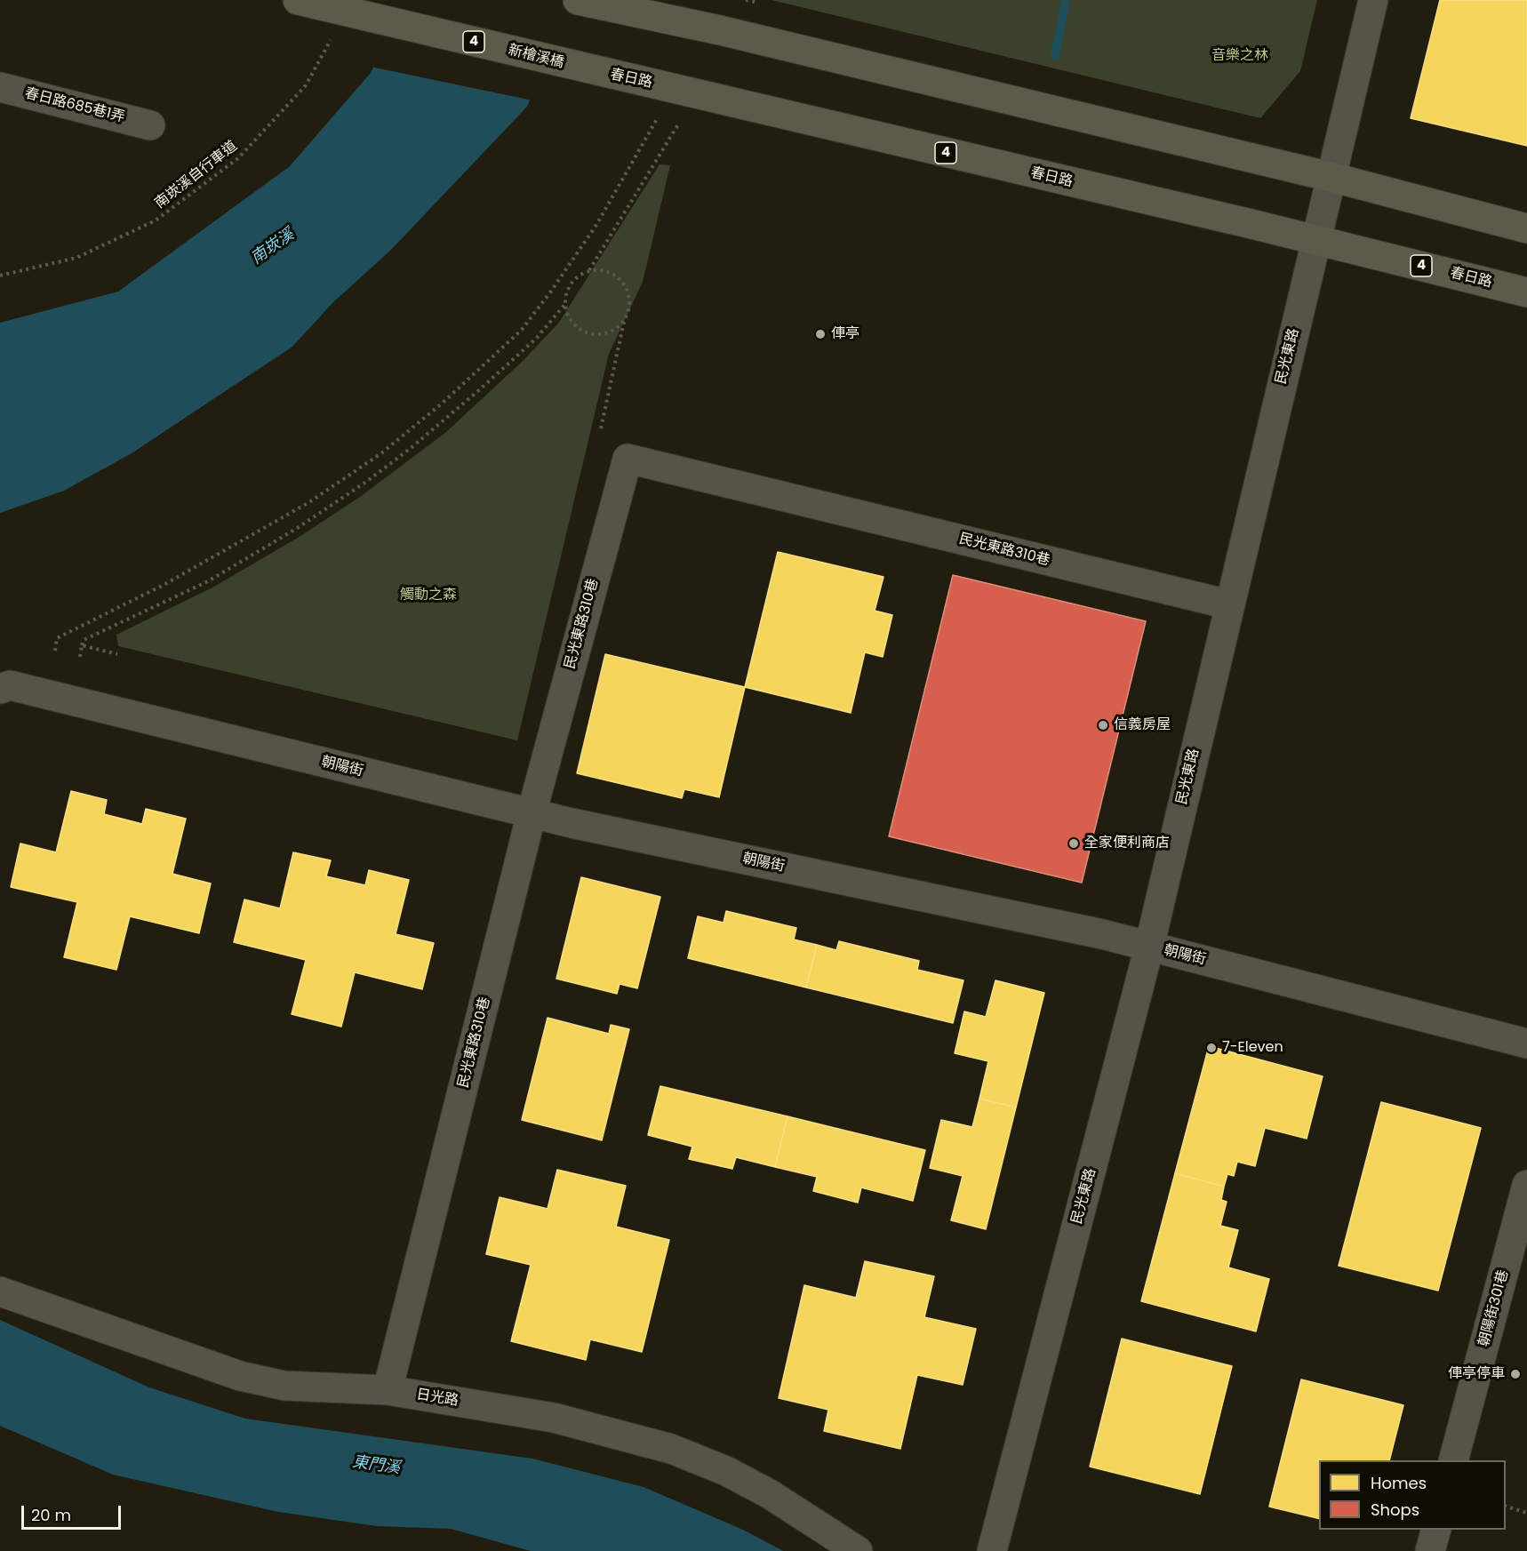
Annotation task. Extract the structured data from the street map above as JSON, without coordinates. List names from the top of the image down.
{
  "streets": {
    "main road": ["4", "新檜溪橋", "春日路"],
    "street": [
      "春日路685巷1弄",
      "民光東路",
      "民光東路310巷",
      "朝陽街",
      "朝陽街301巷",
      "日光路"
    ],
    "path": ["南崁溪自行車道"]
  },
  "crossings": [
    ["4", "新檜溪橋"],
    ["4", "南崁溪自行車道"],
    ["新檜溪橋", "春日路"],
    ["新檜溪橋", "南崁溪自行車道"],
    ["春日路", "民光東路"],
    ["民光東路", "民光東路310巷"],
    ["民光東路", "朝陽街"],
    ["民光東路310巷", "朝陽街"],
    ["民光東路310巷", "日光路"]
  ],
  "water": ["南崁溪", "東門溪"],
  "parks": ["音樂之林", "觸動之森"],
  "places": [
    "俥亭",
    "信義房屋",
    "全家便利商店",
    "7-Eleven",
    "俥亭停車"
  ],
  "legend": ["Homes", "Shops"],
  "scale_bar": "20 m"
}
